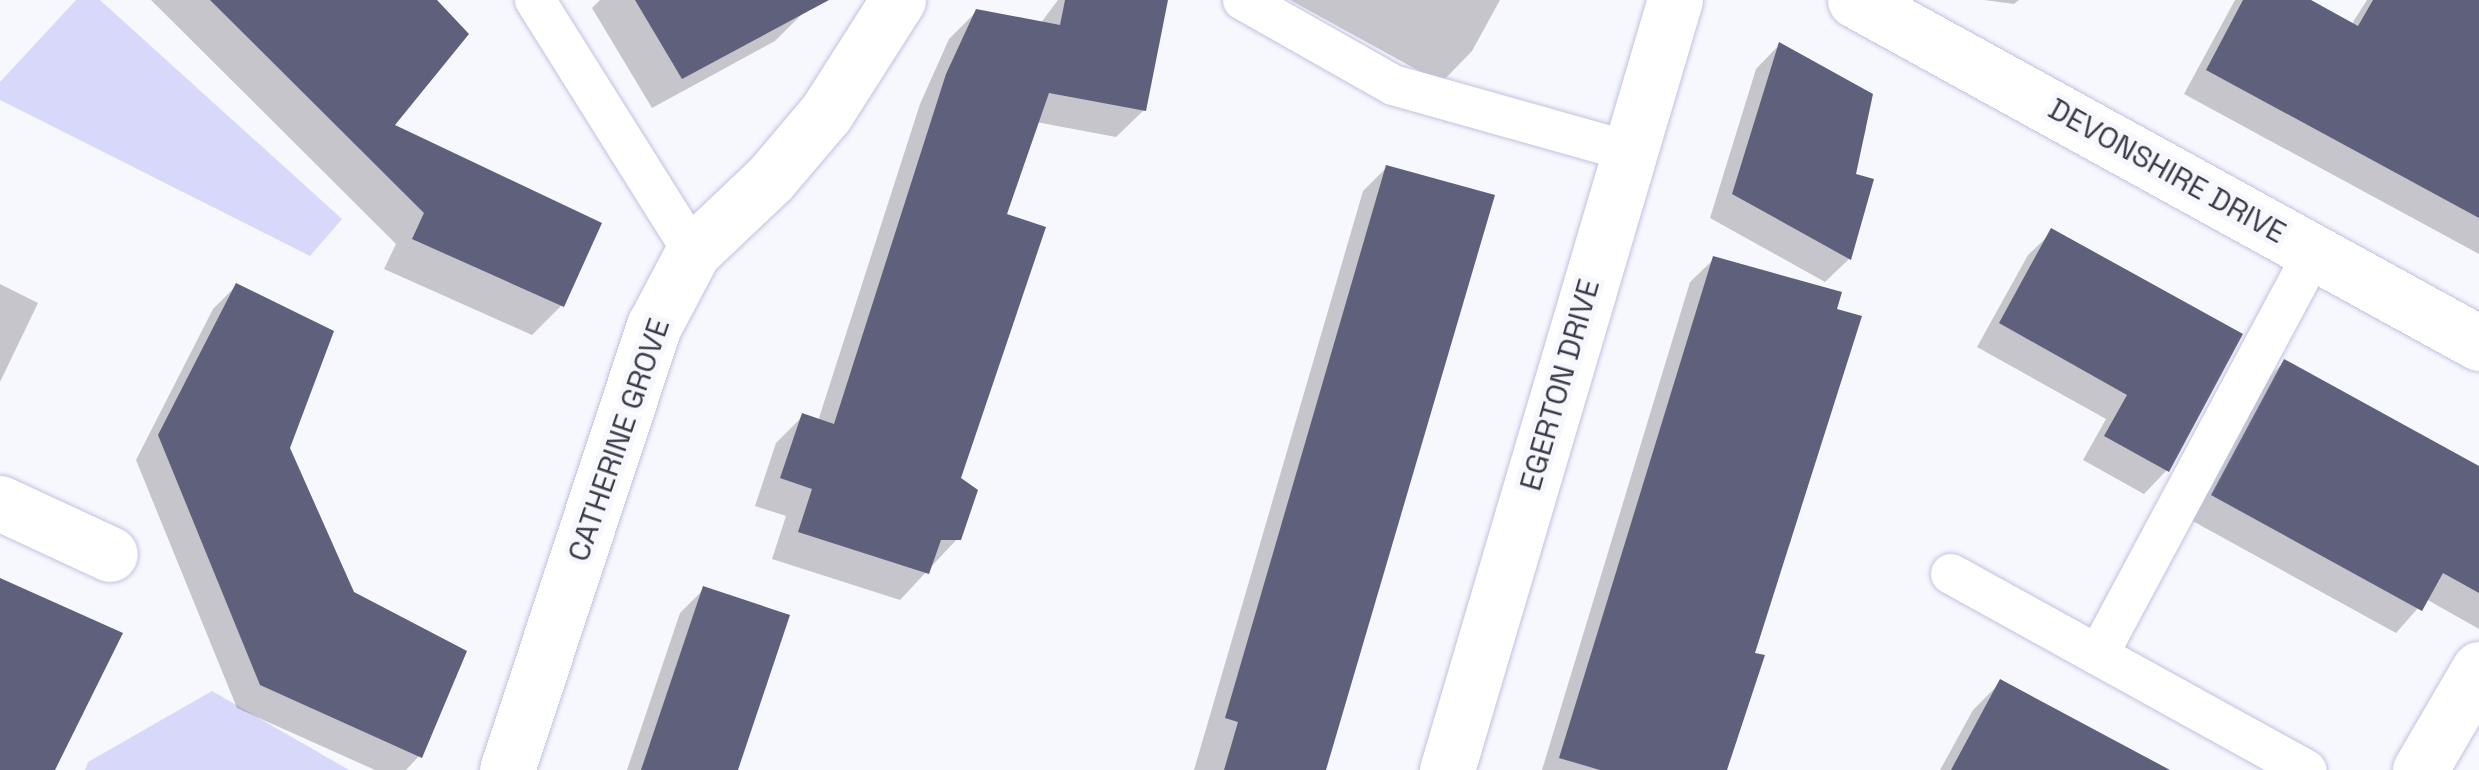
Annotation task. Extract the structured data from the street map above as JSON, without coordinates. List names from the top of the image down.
{
  "streets": {
    "street": ["DEVONSHIRE DRIVE", "EGERTON DRIVE", "CATHERINE GROVE"]
  }
}
